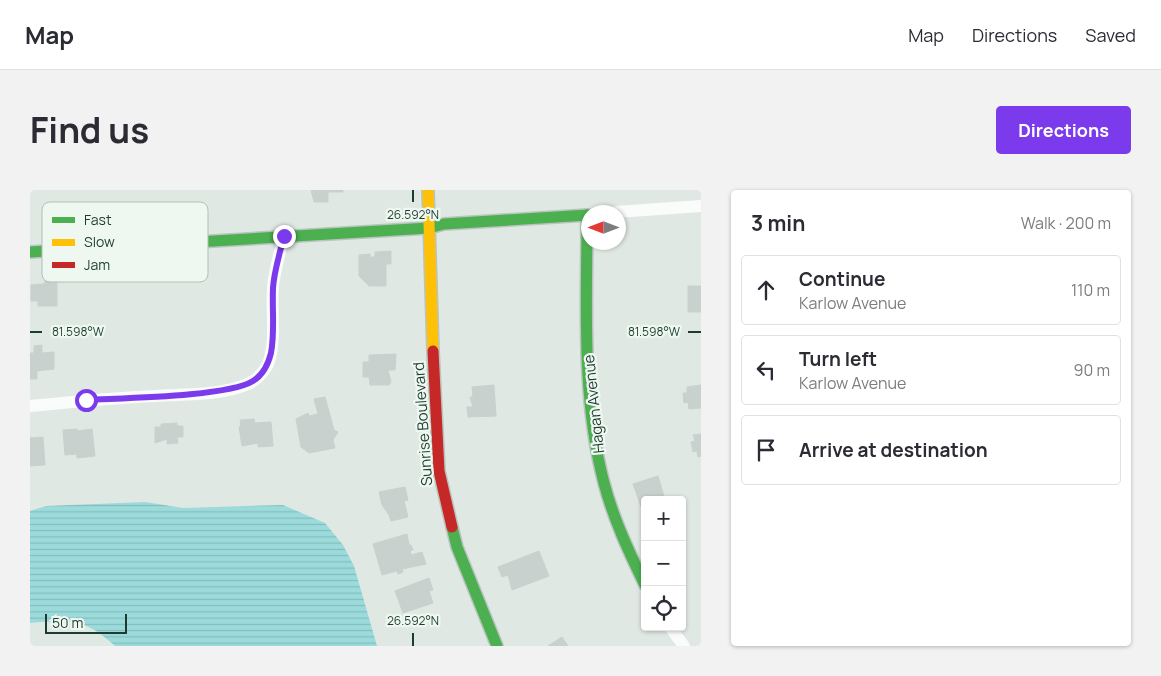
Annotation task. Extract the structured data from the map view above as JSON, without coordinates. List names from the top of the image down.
{
  "streets": {
    "street": ["Hagan Avenue", "Sunrise Boulevard"]
  },
  "legend": ["Fast", "Slow", "Jam"],
  "scale_bar": "50 m",
  "north": "left",
  "page": {
    "header": "Map",
    "nav": ["Map", "Directions", "Saved"],
    "title": "Find us",
    "buttons": "Directions",
    "heading": ["3 min", "Walk · 200 m"],
    "list": [
      ["Continue", "Karlow Avenue", "110 m"],
      ["Turn left", "Karlow Avenue", "90 m"],
      "Arrive at destination"
    ],
    "map_buttons": ["+", "−"],
    "scale": "50 m"
  },
  "coordinates": ["26.592°N", "81.598°W"]
}
